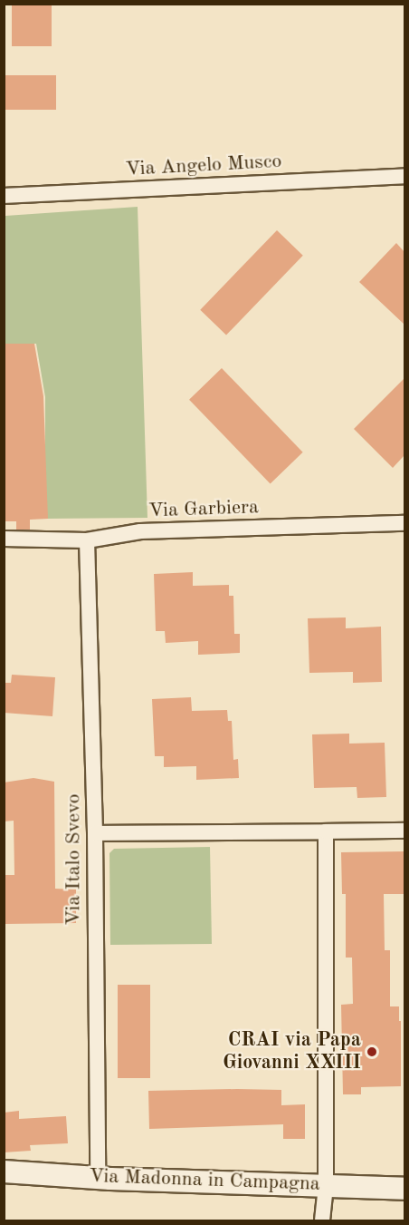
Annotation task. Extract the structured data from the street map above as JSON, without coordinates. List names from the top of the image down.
{
  "streets": {
    "street": [
      "Via Angelo Musco",
      "Via Garbiera",
      "Via Italo Svevo",
      "Via Madonna in Campagna"
    ]
  },
  "crossings": [
    ["Via Garbiera", "Via Italo Svevo"],
    ["Via Italo Svevo", "Via Madonna in Campagna"]
  ],
  "places": ["CRAI via Papa Giovanni XXIII"]
}
